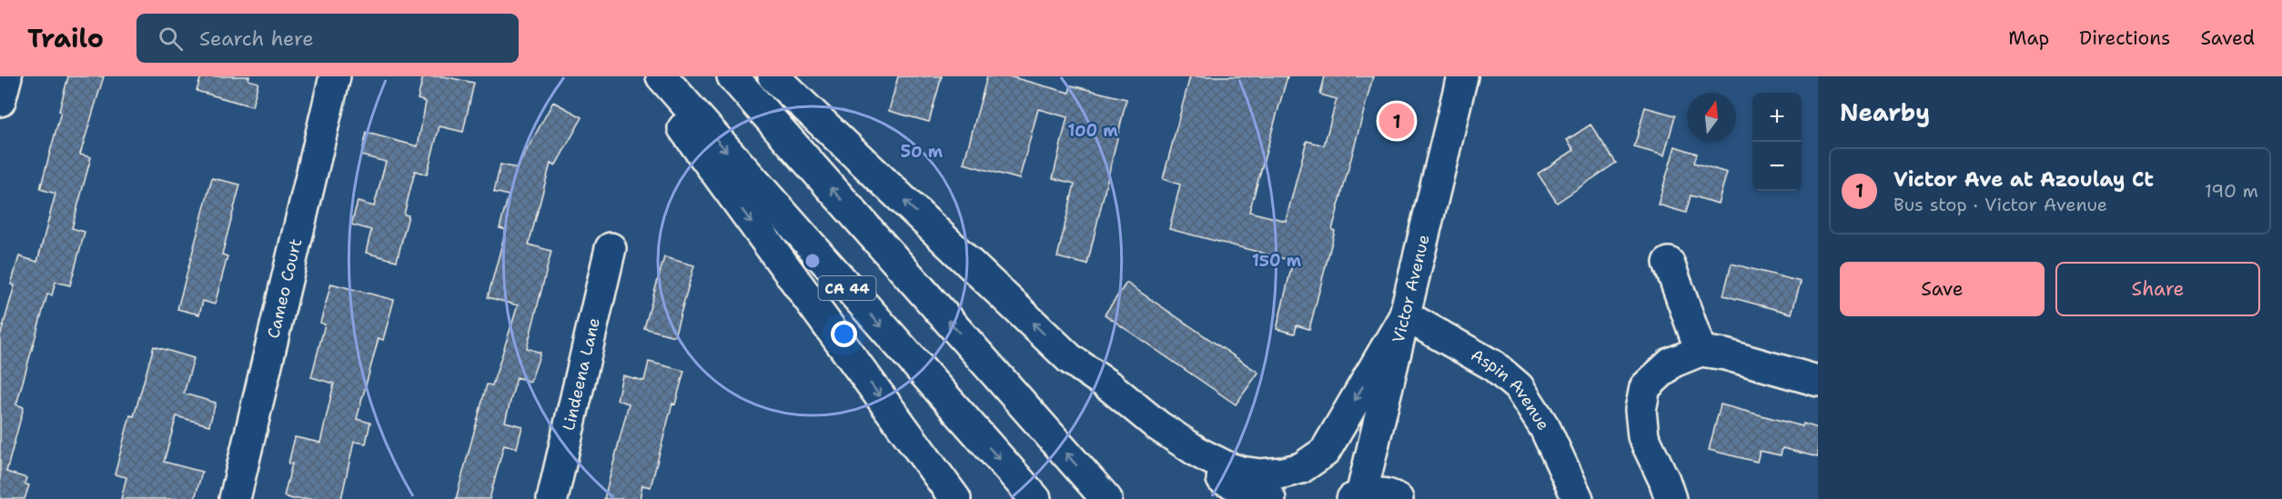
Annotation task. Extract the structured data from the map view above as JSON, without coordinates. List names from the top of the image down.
{
  "streets": {
    "main road": [
      "Cameo Court",
      "CA 44",
      "Victor Avenue",
      "Lindeena Lane",
      "Aspin Avenue"
    ]
  },
  "crossings": [
    ["Victor Avenue", "Aspin Avenue"]
  ],
  "north": "top",
  "page": {
    "header": "Trailo",
    "search": "Search here",
    "nav": ["Map", "Directions", "Saved"],
    "heading": "Nearby",
    "map_buttons": ["+", "−"],
    "pins": "1",
    "list": [
      {
        "mark": "1",
        "name": "Victor Ave at Azoulay Ct",
        "note": "Bus stop · Victor Avenue",
        "value": "190 m"
      }
    ],
    "buttons": ["Save", "Share"]
  },
  "rings": ["100 m", "50 m", "150 m"]
}
